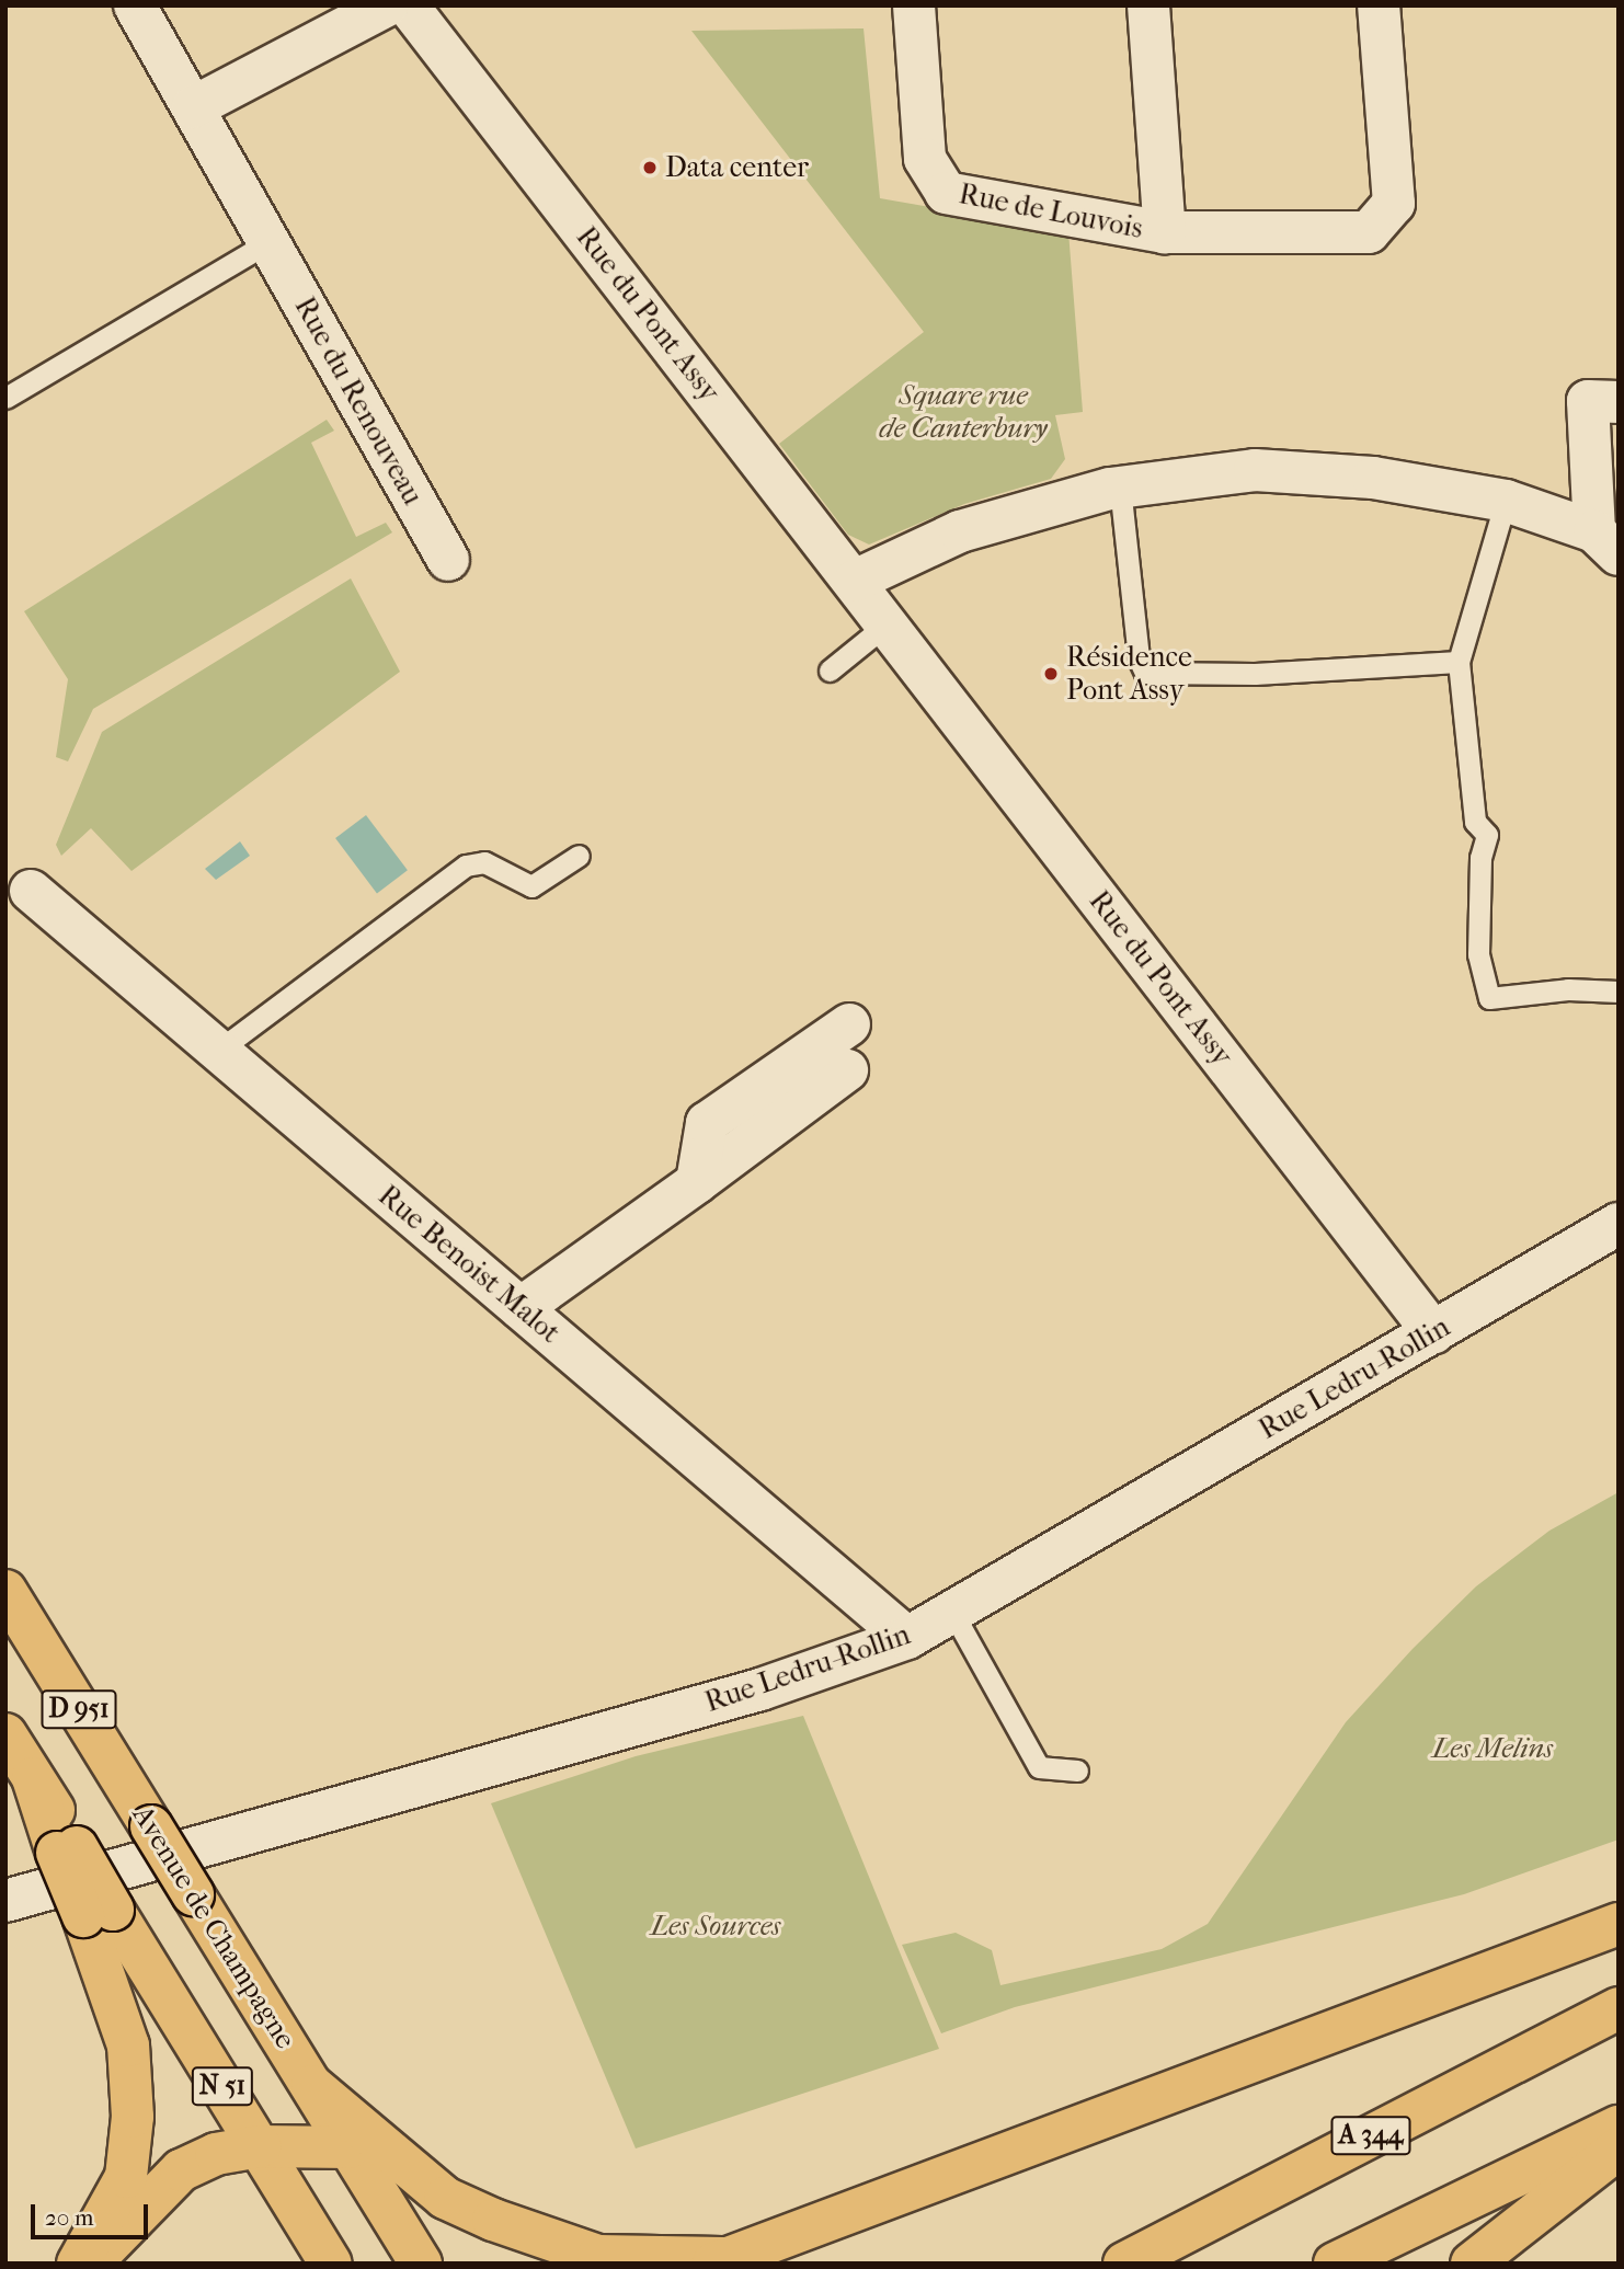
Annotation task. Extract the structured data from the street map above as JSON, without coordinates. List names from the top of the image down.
{
  "streets": {
    "main road": [
      "D 951",
      "Avenue de Champagne",
      "N 51",
      "A 344"
    ],
    "street": [
      "Rue de Louvois",
      "Rue du Pont Assy",
      "Rue du Renouveau",
      "Rue Benoist Malot",
      "Rue Ledru-Rollin"
    ]
  },
  "crossings": [
    ["Rue du Pont Assy", "Rue Ledru-Rollin"],
    ["Rue Benoist Malot", "Rue Ledru-Rollin"],
    ["D 951", "N 51"]
  ],
  "parks": ["Square rue de Canterbury", "Les Melins", "Les Sources"],
  "places": ["Data center", "Résidence Pont Assy"],
  "scale_bar": "20 m"
}
